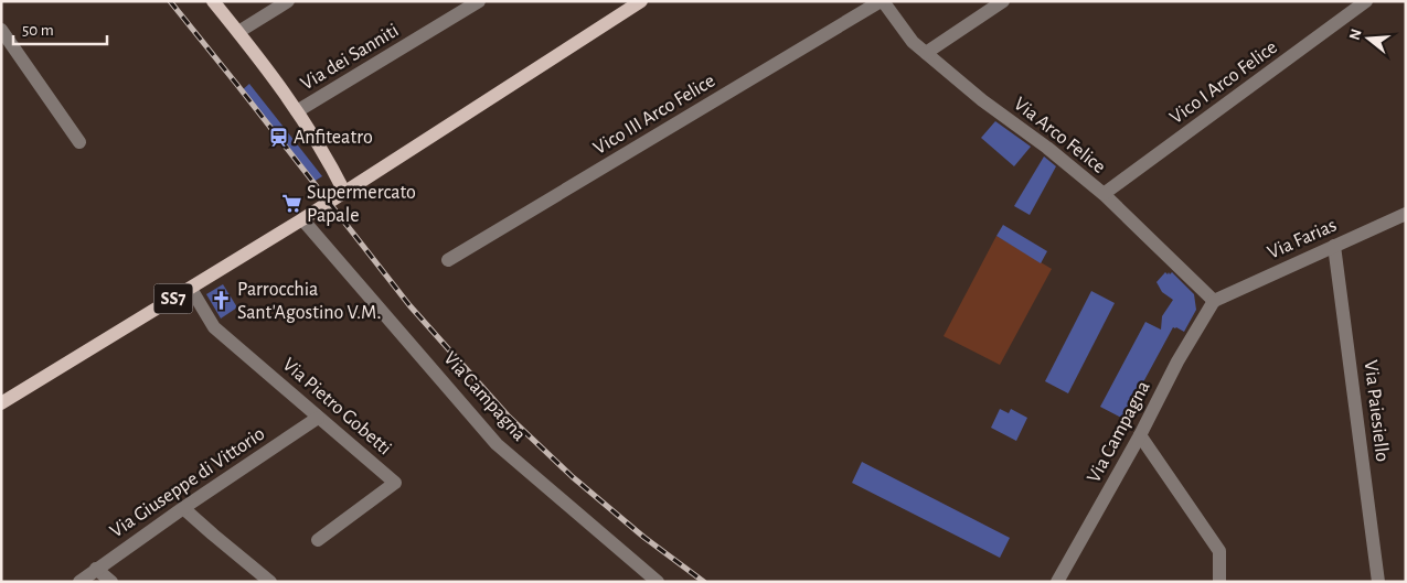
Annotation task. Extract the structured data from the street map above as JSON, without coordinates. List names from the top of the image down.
{
  "streets": {
    "main road": ["SS7"],
    "street": [
      "Via dei Sanniti",
      "Vico I Arco Felice",
      "Vico III Arco Felice",
      "Via Arco Felice",
      "Via Farias",
      "Via Campagna",
      "Via Pietro Gobetti",
      "Via Paiesiello",
      "Via Giuseppe di Vittorio"
    ]
  },
  "crossings": [
    ["Vico I Arco Felice", "Via Arco Felice"],
    ["Vico III Arco Felice", "Via Arco Felice"],
    ["Via Arco Felice", "Via Farias"],
    ["Via Arco Felice", "Via Campagna"],
    ["Via Farias", "Via Campagna"],
    ["Via Farias", "Via Paiesiello"],
    ["SS7", "Via Campagna"],
    ["SS7", "Via Pietro Gobetti"],
    ["Via Pietro Gobetti", "Via Giuseppe di Vittorio"]
  ],
  "places": {
    "station": ["Anfiteatro"],
    "supermarket": ["Supermercato Papale"],
    "church": ["Parrocchia Sant'Agostino V.M."]
  },
  "scale_bar": "50 m",
  "north": "left"
}
